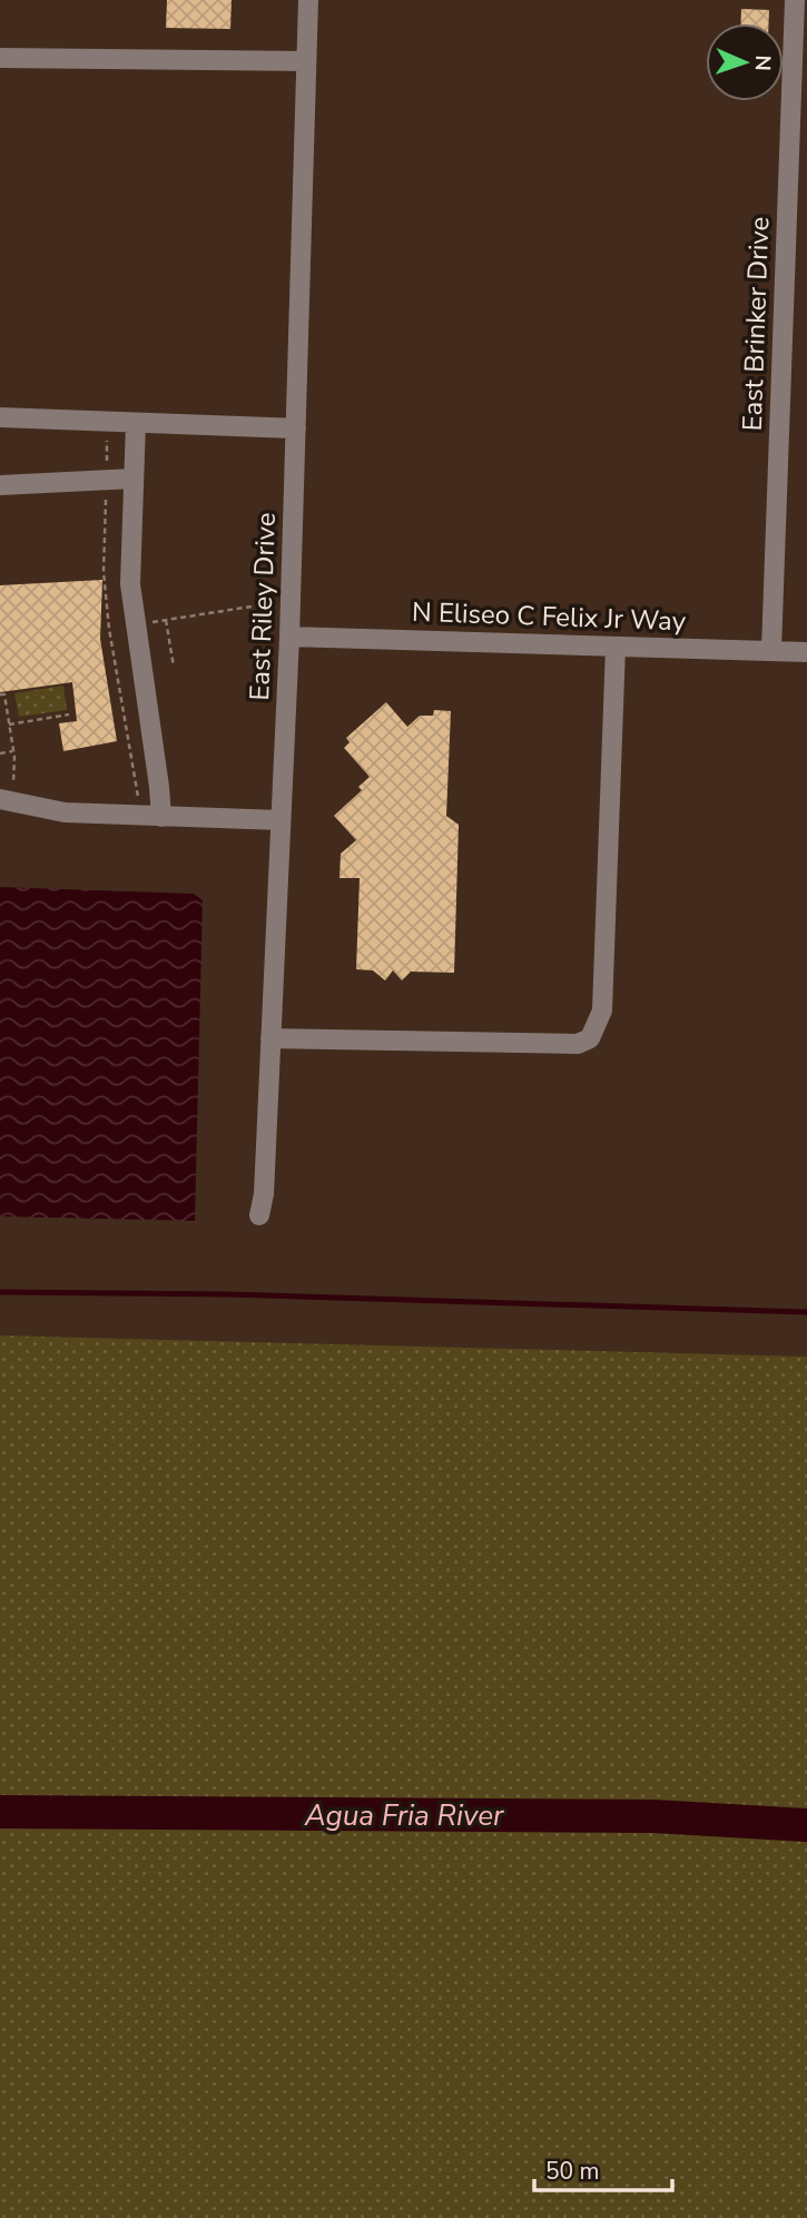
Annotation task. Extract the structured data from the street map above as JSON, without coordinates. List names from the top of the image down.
{
  "streets": {
    "street": ["East Brinker Drive", "East Riley Drive", "N Eliseo C Felix Jr Way"]
  },
  "crossings": [
    ["East Brinker Drive", "N Eliseo C Felix Jr Way"],
    ["East Riley Drive", "N Eliseo C Felix Jr Way"]
  ],
  "water": ["Agua Fria River"],
  "scale_bar": "50 m",
  "north": "right"
}
